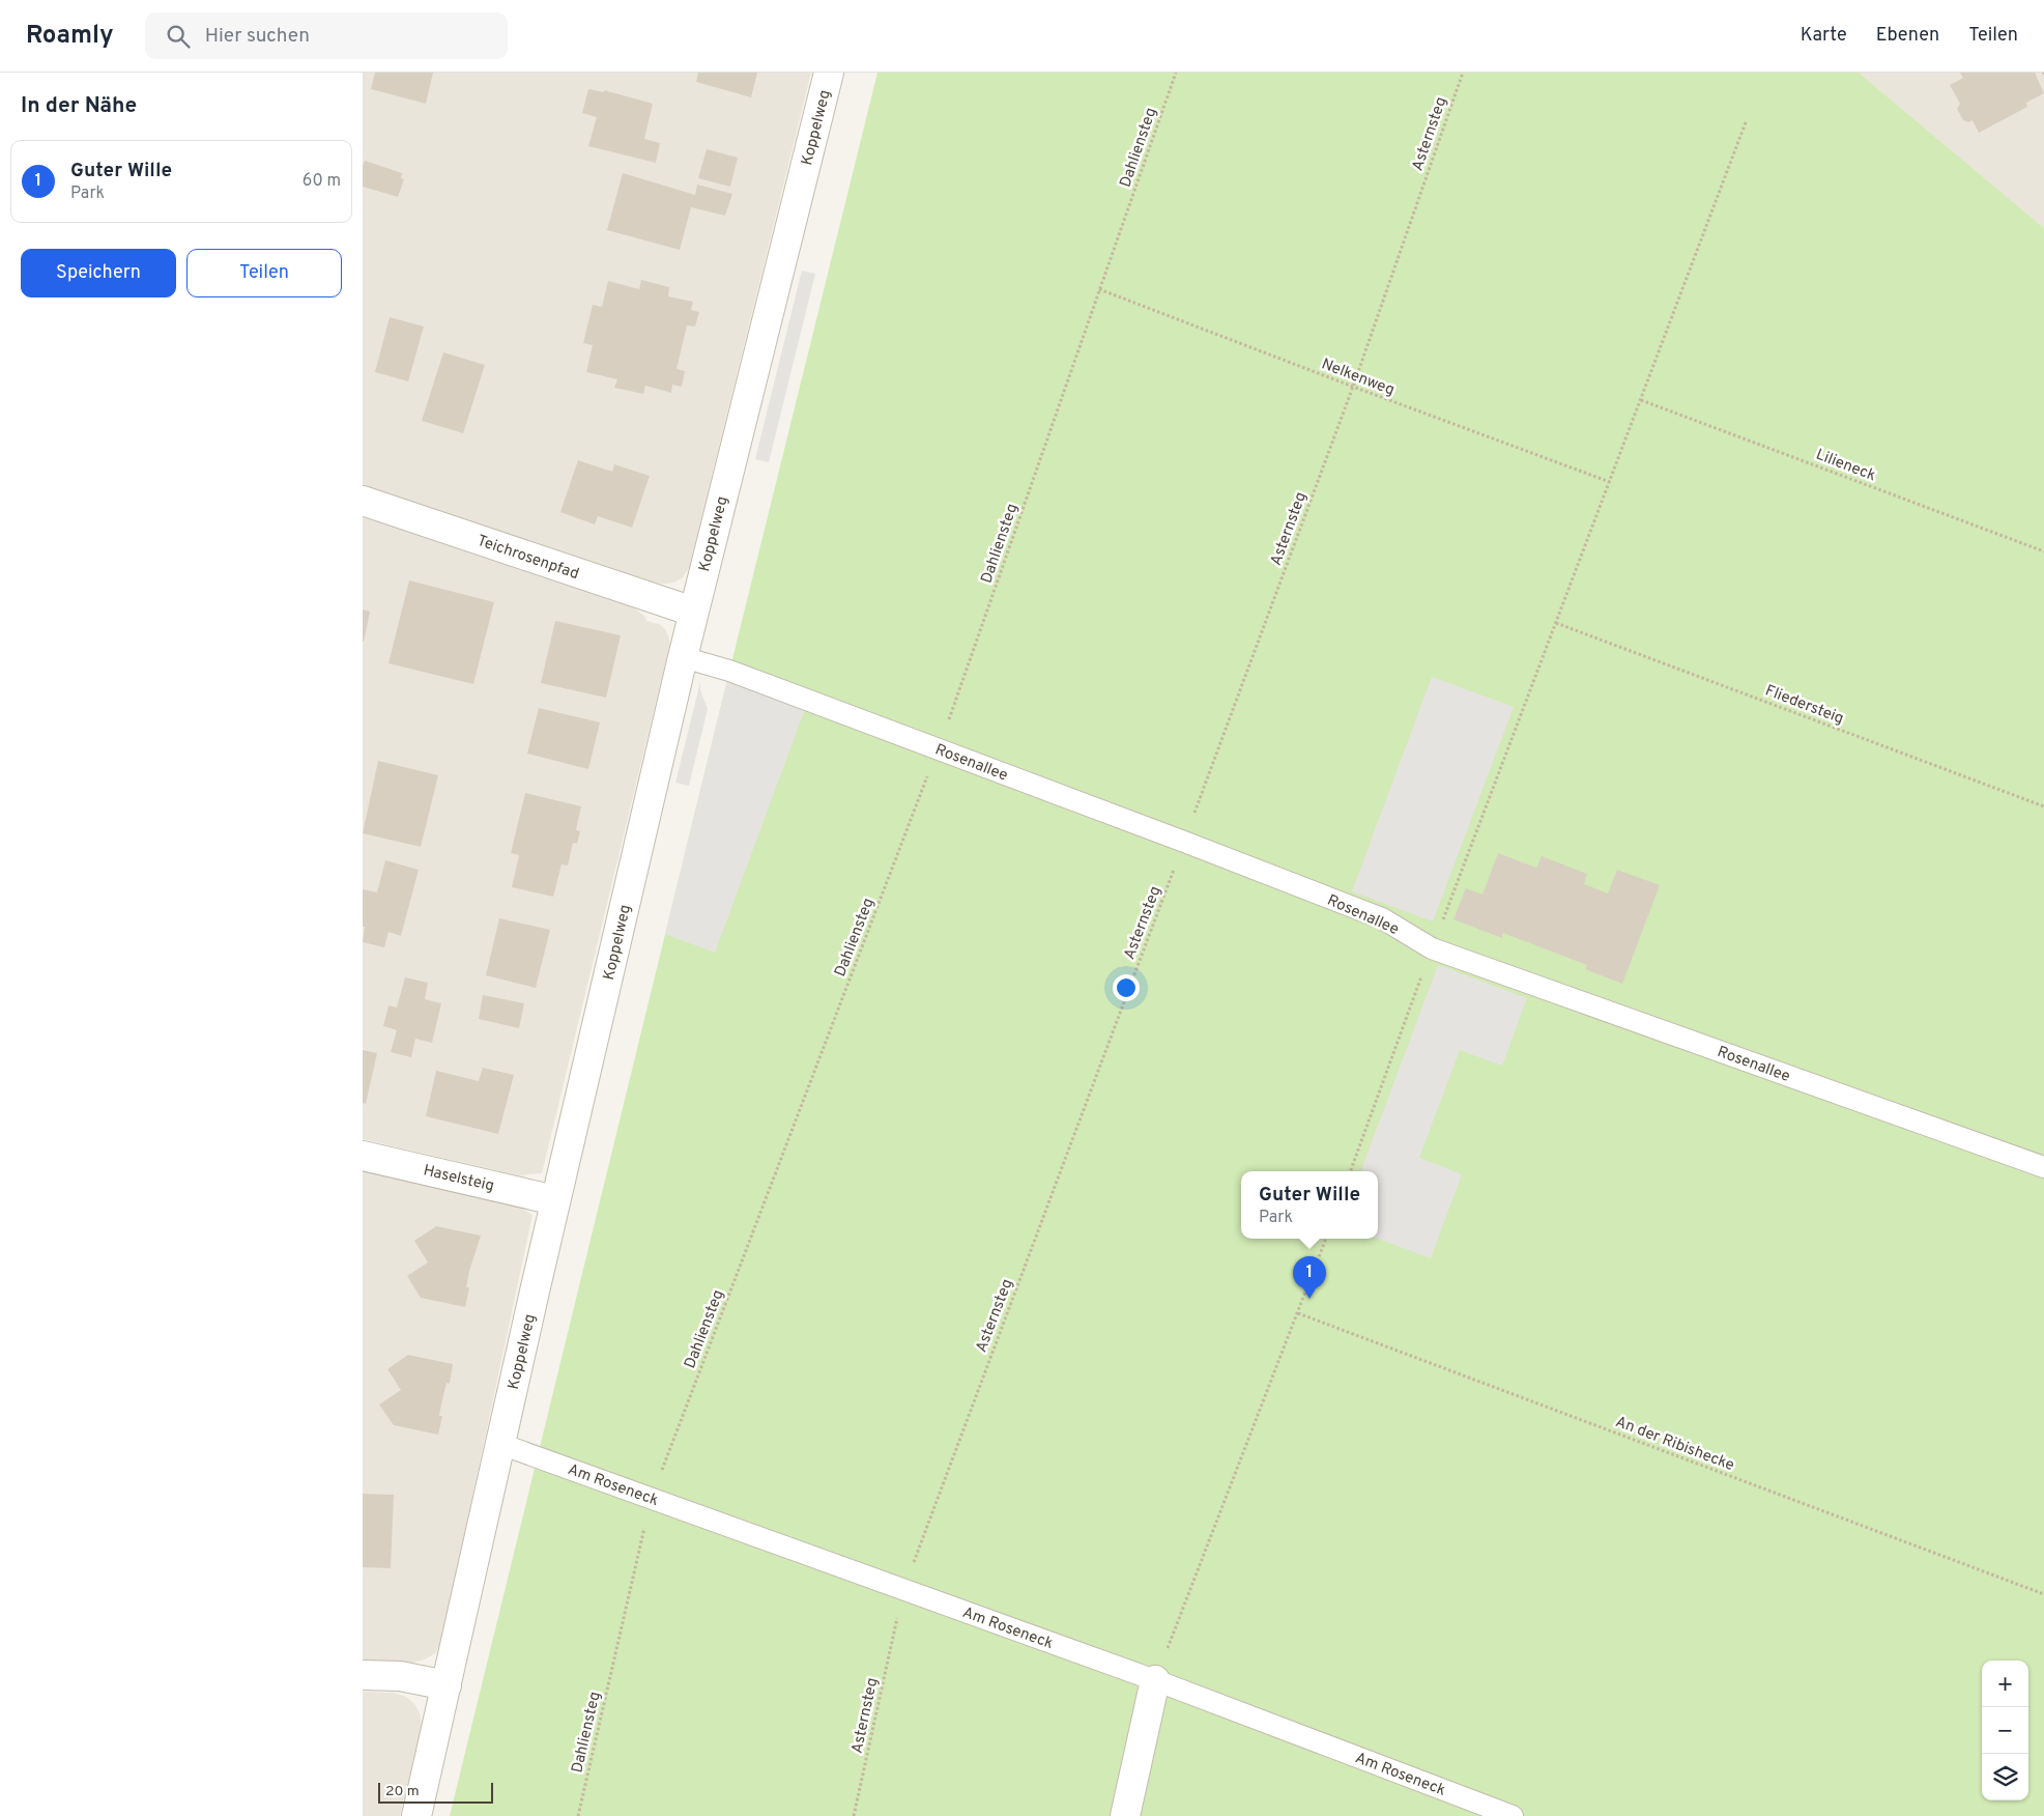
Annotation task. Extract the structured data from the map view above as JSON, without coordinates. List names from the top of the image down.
{
  "streets": {
    "street": ["Koppelweg", "Teichrosenpfad", "Haselsteig"],
    "lane": ["Rosenallee", "Am Roseneck"],
    "path": [
      "Asternsteg",
      "Dahliensteg",
      "Nelkenweg",
      "Lilieneck",
      "Fliedersteig",
      "An der Ribishecke"
    ]
  },
  "crossings": [
    ["Koppelweg", "Teichrosenpfad"],
    ["Koppelweg", "Rosenallee"],
    ["Koppelweg", "Haselsteig"],
    ["Koppelweg", "Am Roseneck"],
    ["Asternsteg", "Nelkenweg"],
    ["Asternsteg", "Rosenallee"],
    ["Asternsteg", "Am Roseneck"],
    ["Dahliensteg", "Nelkenweg"],
    ["Dahliensteg", "Rosenallee"],
    ["Dahliensteg", "Am Roseneck"]
  ],
  "scale_bar": "20 m",
  "page": {
    "header": "Roamly",
    "search": "Hier suchen",
    "nav": ["Karte", "Ebenen", "Teilen"],
    "heading": "In der Nähe",
    "list": [
      {
        "mark": "1",
        "name": "Guter Wille",
        "note": "Park",
        "value": "60 m"
      }
    ],
    "buttons": ["Speichern", "Teilen"],
    "popup": ["Guter Wille", "Park"],
    "pins": "1",
    "map_buttons": ["+", "−"],
    "scale": "20 m"
  }
}
